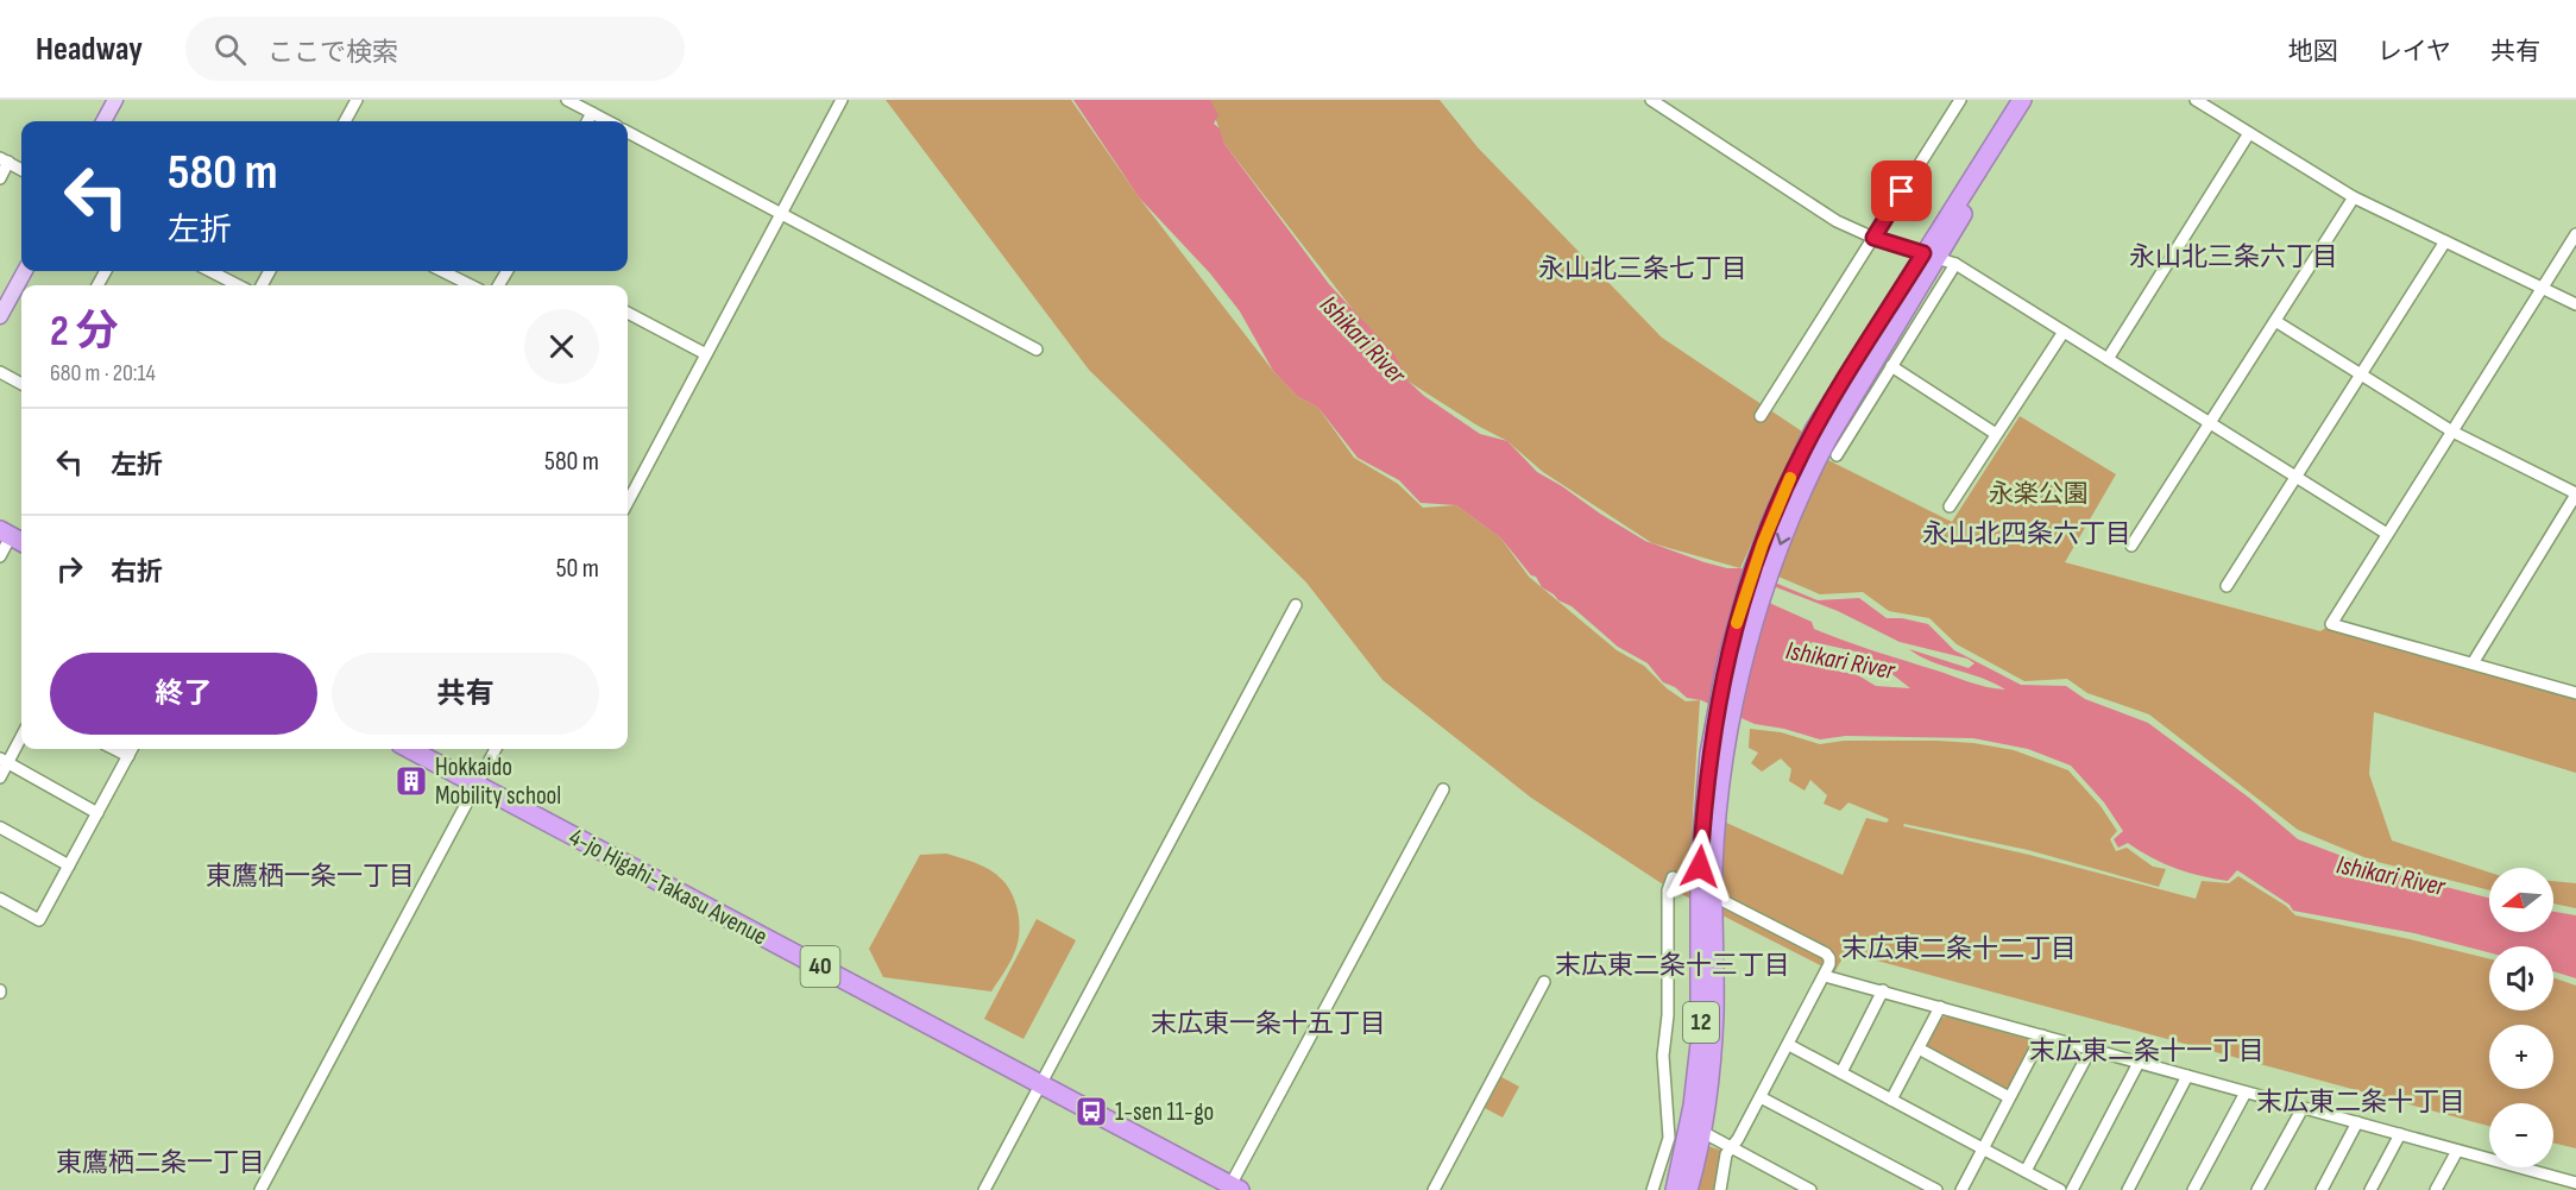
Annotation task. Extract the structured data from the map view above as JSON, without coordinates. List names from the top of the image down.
{
  "streets": {
    "highway": ["4-jo Higahi-Takasu Avenue", "40", "12"]
  },
  "districts": [
    "永山北三条六丁目",
    "永山北三条七丁目",
    "永山北四条六丁目",
    "東鷹栖一条一丁目",
    "末広東二条十二丁目",
    "末広東二条十三丁目",
    "末広東一条十五丁目",
    "末広東二条十一丁目",
    "末広東二条十丁目",
    "東鷹栖二条一丁目"
  ],
  "water": ["Ishikari River"],
  "parks": ["永楽公園"],
  "places": {
    "building": ["Hokkaido Mobility school"],
    "bus stop": ["1-sen 11-go"]
  },
  "north": "left",
  "page": {
    "header": "Headway",
    "search": "ここで検索",
    "nav": ["地図", "レイヤ", "共有"],
    "turn": ["580 m", "左折"],
    "heading": ["2 分", "680 m · 20:14"],
    "list": [
      {
        "name": "左折",
        "value": "580 m"
      },
      {
        "name": "右折",
        "value": "50 m"
      }
    ],
    "buttons": ["終了", "共有"],
    "map_buttons": ["+", "−"]
  }
}
